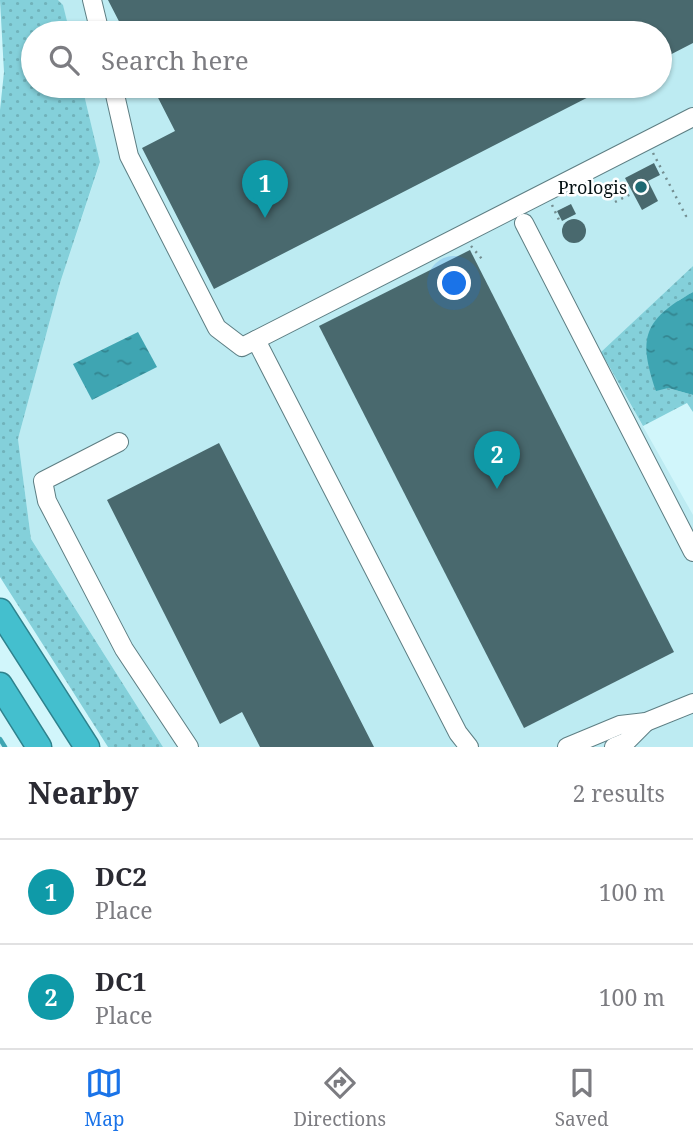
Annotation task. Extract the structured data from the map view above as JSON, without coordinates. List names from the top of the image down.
{
  "places": ["Prologis"],
  "page": {
    "search": "Search here",
    "pins": ["1", "2"],
    "heading": ["Nearby", "2 results"],
    "list": [
      {
        "mark": "1",
        "name": "DC2",
        "note": "Place",
        "value": "100 m"
      },
      {
        "mark": "2",
        "name": "DC1",
        "note": "Place",
        "value": "100 m"
      }
    ],
    "nav": ["Map", "Directions", "Saved"]
  }
}
